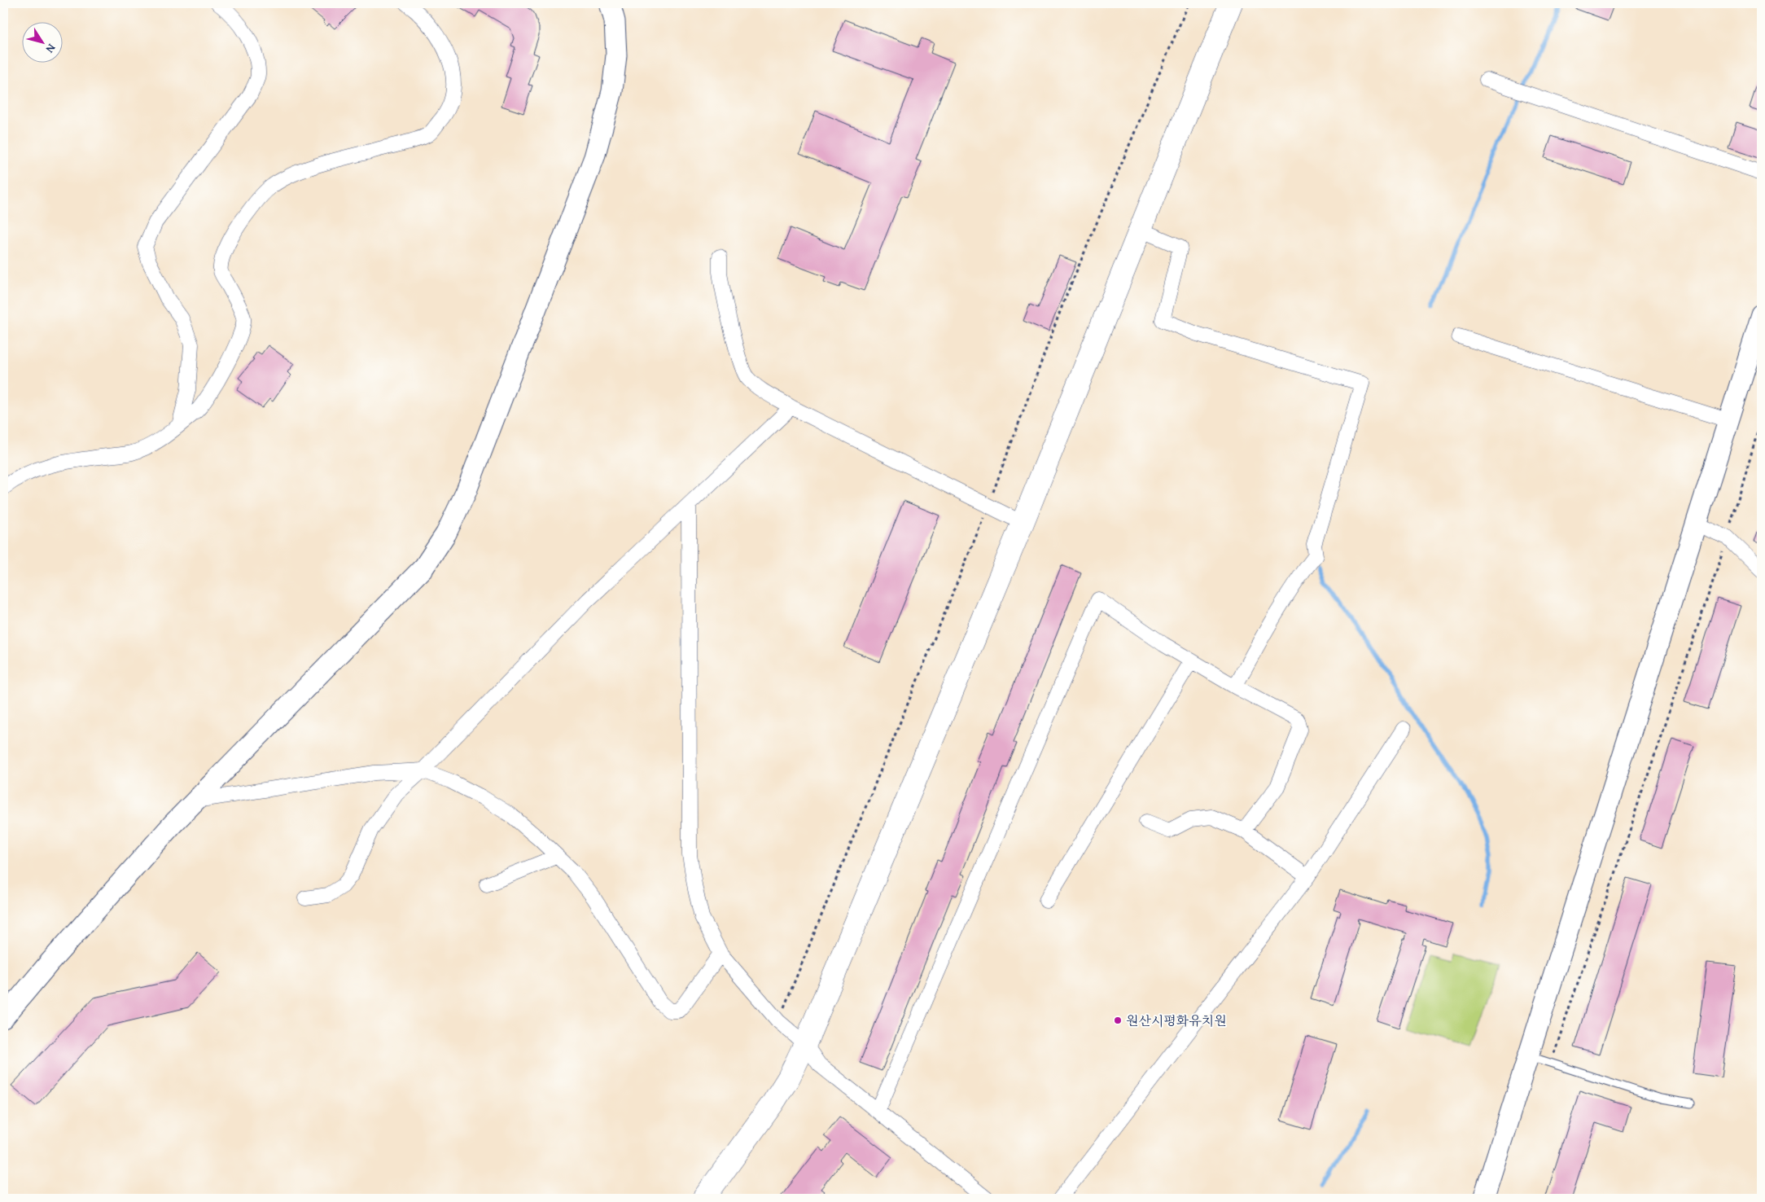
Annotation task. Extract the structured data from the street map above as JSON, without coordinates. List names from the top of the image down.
{
  "places": ["원산시평화유치원"],
  "north": "bottom right"
}
